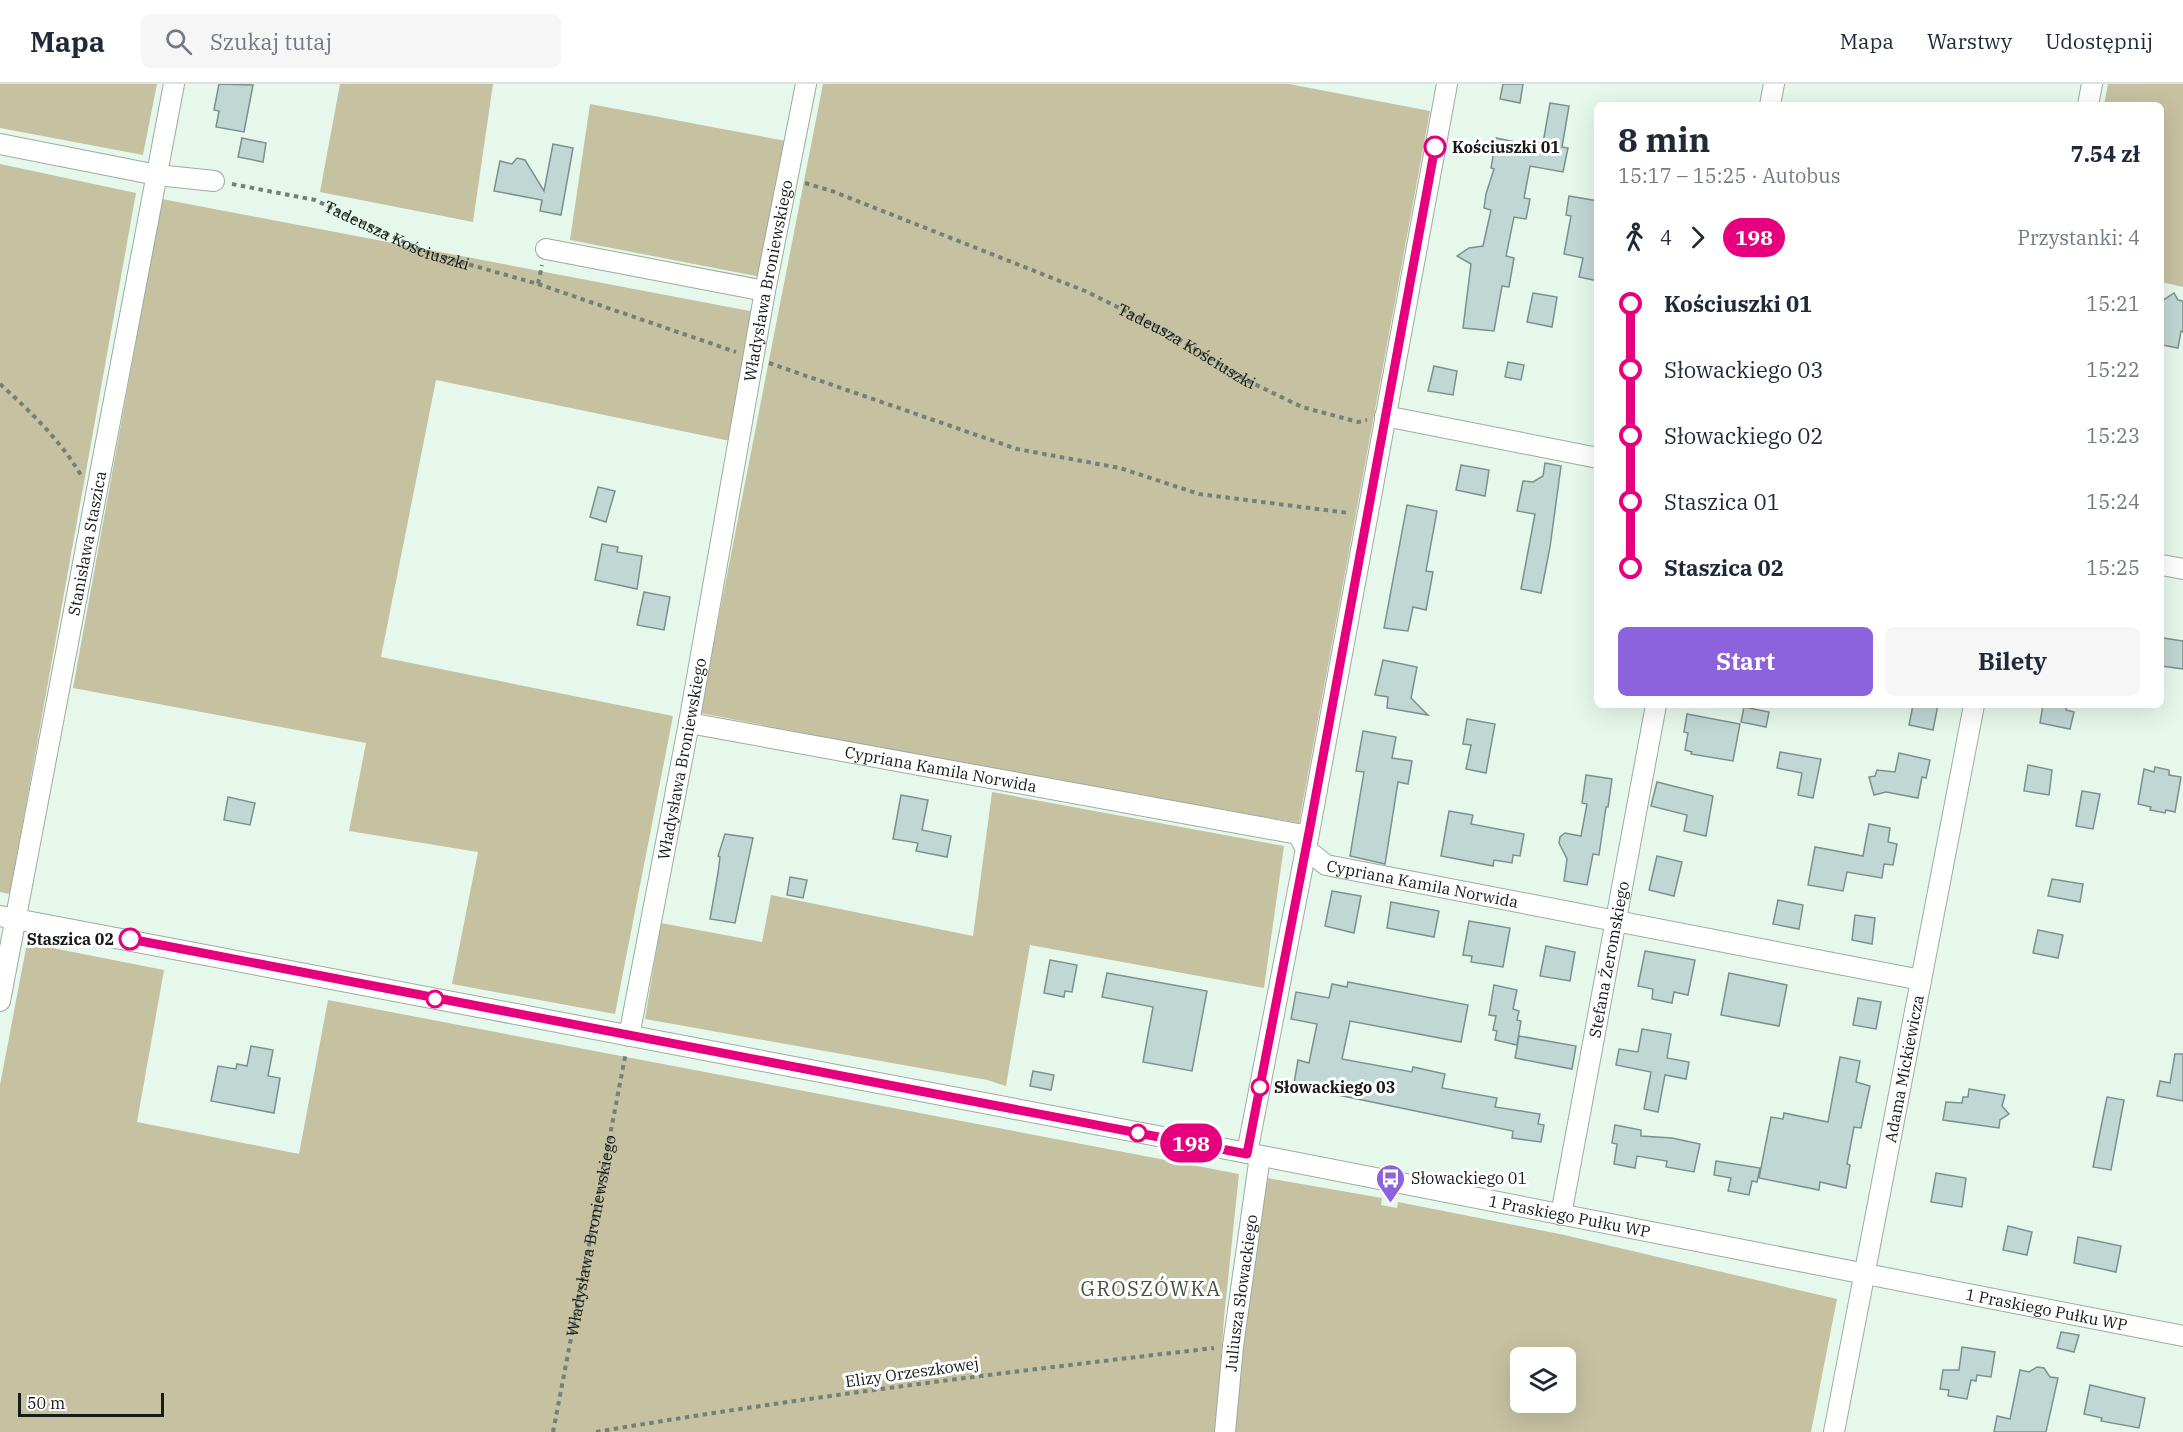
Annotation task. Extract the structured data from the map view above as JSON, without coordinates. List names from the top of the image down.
{
  "streets": {
    "street": [
      "Władysława Broniewskiego",
      "Stanisława Staszica",
      "Cypriana Kamila Norwida",
      "Stefana Żeromskiego",
      "Adama Mickiewicza",
      "1 Praskiego Pułku WP",
      "Juliusza Słowackiego"
    ],
    "path": ["Tadeusza Kościuszki", "Elizy Orzeszkowej"]
  },
  "crossings": [
    ["Tadeusza Kościuszki", "Władysława Broniewskiego"],
    ["Tadeusza Kościuszki", "Juliusza Słowackiego"],
    ["Władysława Broniewskiego", "Cypriana Kamila Norwida"],
    ["Władysława Broniewskiego", "1 Praskiego Pułku WP"],
    ["Stanisława Staszica", "1 Praskiego Pułku WP"],
    ["Cypriana Kamila Norwida", "Stefana Żeromskiego"],
    ["Cypriana Kamila Norwida", "Adama Mickiewicza"],
    ["Cypriana Kamila Norwida", "Juliusza Słowackiego"],
    ["Stefana Żeromskiego", "1 Praskiego Pułku WP"],
    ["Adama Mickiewicza", "1 Praskiego Pułku WP"],
    ["1 Praskiego Pułku WP", "Juliusza Słowackiego"],
    ["Juliusza Słowackiego", "Elizy Orzeszkowej"]
  ],
  "districts": ["GROSZÓWKA"],
  "places": {
    "other": ["Kościuszki 01", "Staszica 02", "Słowackiego 03"],
    "bus stop": ["Słowackiego 01"]
  },
  "lines": ["bus line 198"],
  "scale_bar": "50 m",
  "page": {
    "header": "Mapa",
    "search": "Szukaj tutaj",
    "nav": ["Mapa", "Warstwy", "Udostępnij"],
    "on_map": "198",
    "heading": ["8 min", "15:17 – 15:25 · Autobus", "7.54 zł"],
    "legs": ["4", "198", "Przystanki: 4"],
    "list": [
      {
        "name": "Kościuszki 01",
        "value": "15:21"
      },
      {
        "name": "Słowackiego 03",
        "value": "15:22"
      },
      {
        "name": "Słowackiego 02",
        "value": "15:23"
      },
      {
        "name": "Staszica 01",
        "value": "15:24"
      },
      {
        "name": "Staszica 02",
        "value": "15:25"
      }
    ],
    "buttons": ["Start", "Bilety"],
    "scale": "50 m"
  }
}
